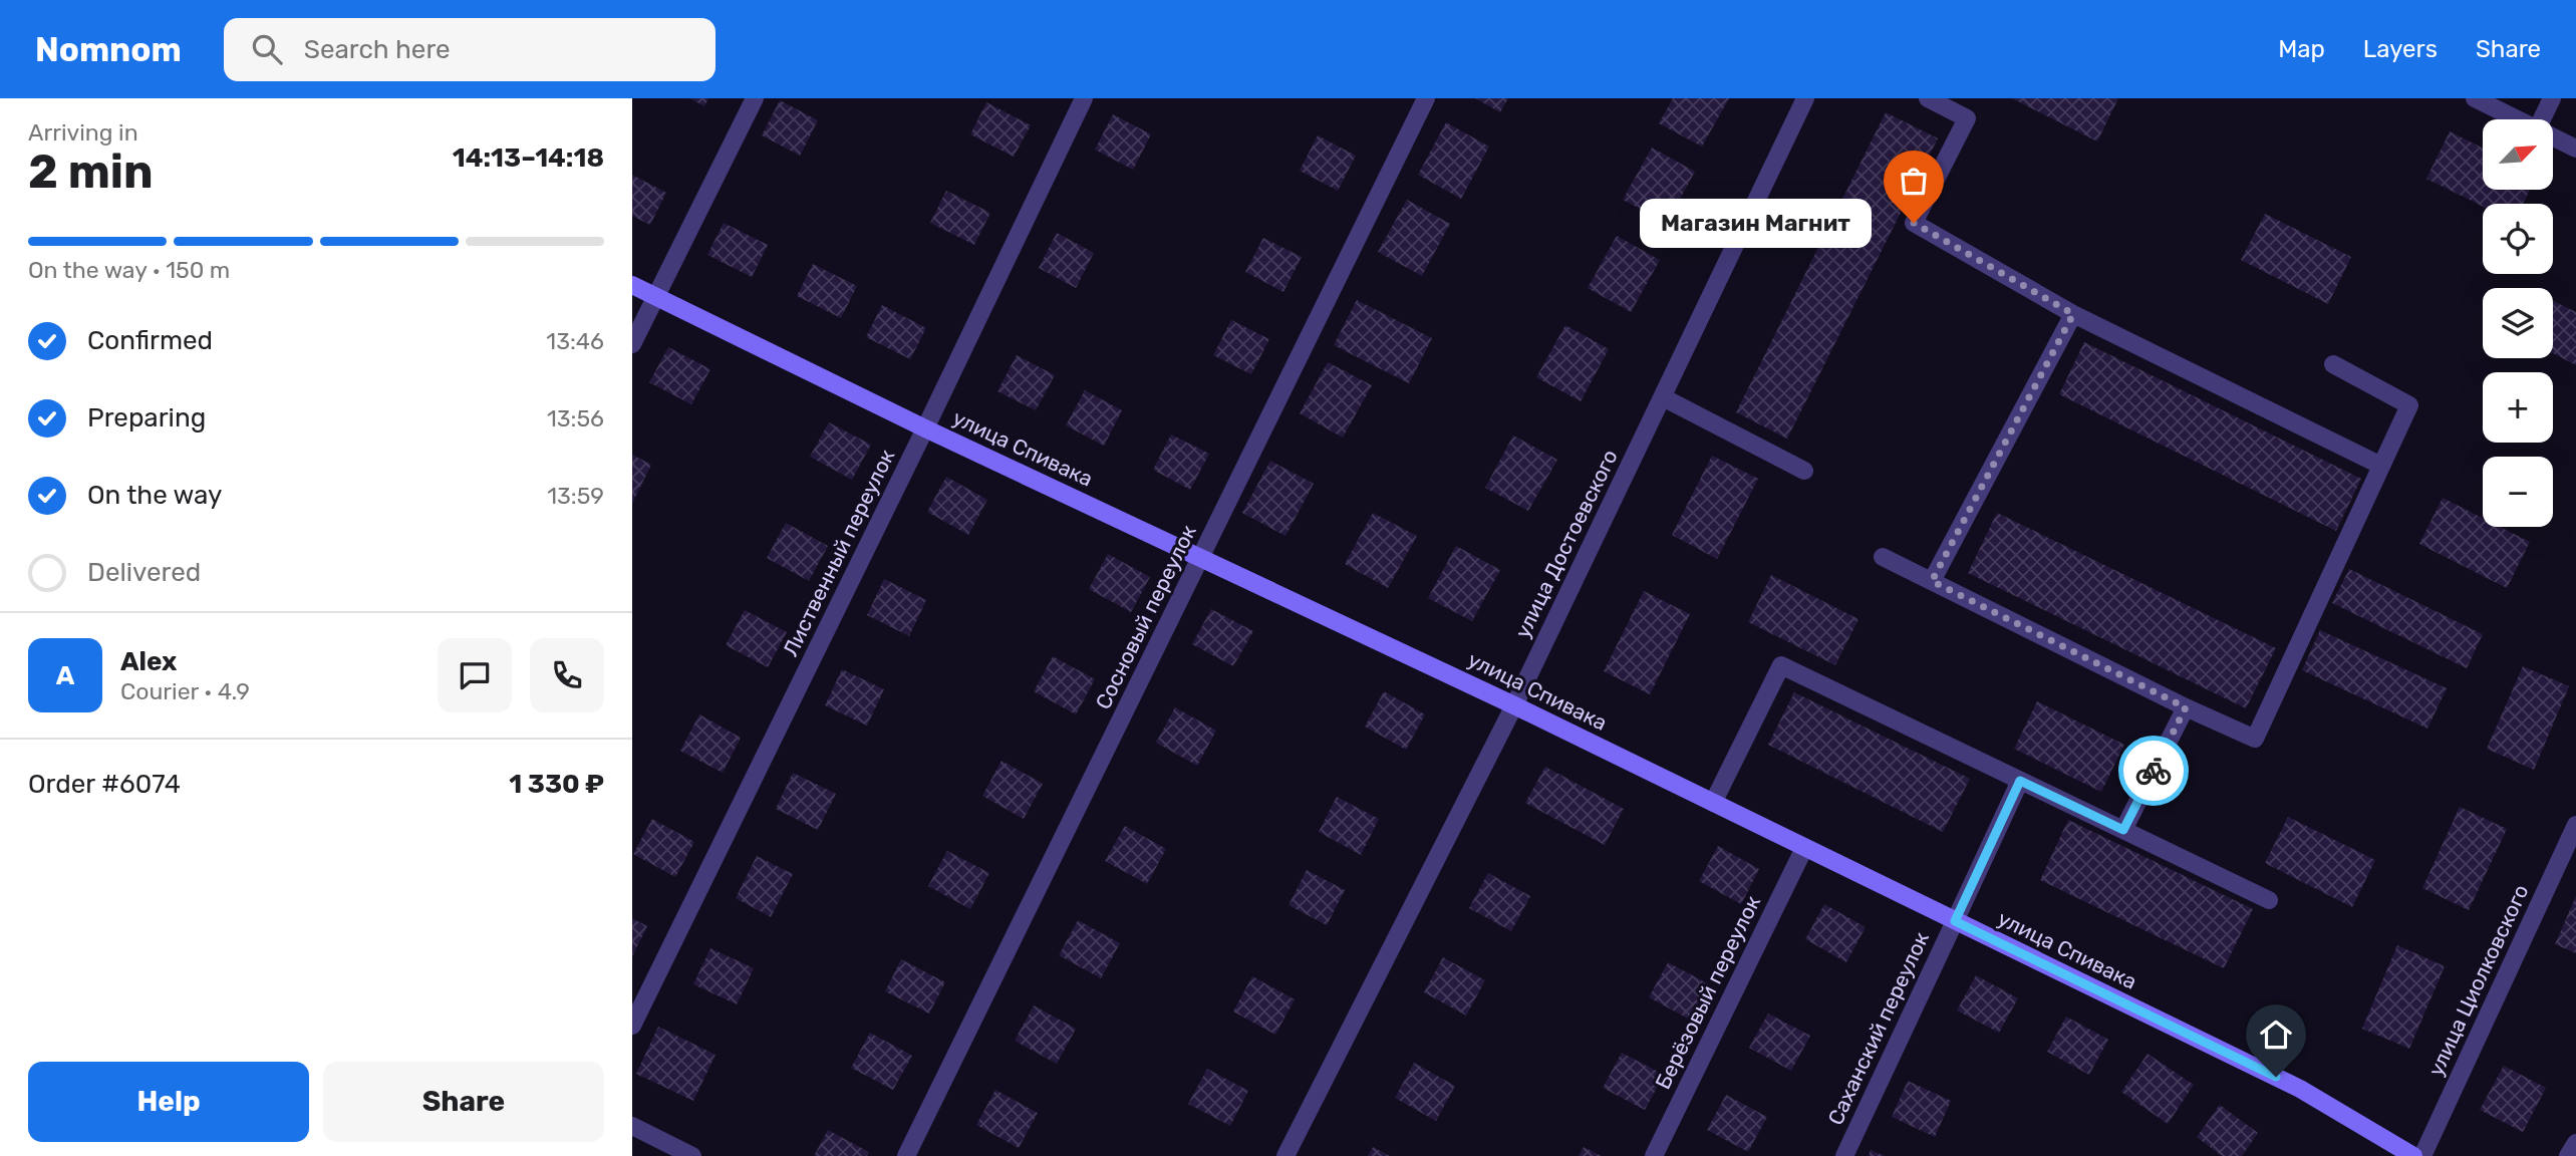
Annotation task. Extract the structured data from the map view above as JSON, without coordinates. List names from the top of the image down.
{
  "streets": {
    "street": [
      "улица Спивака",
      "улица Достоевского",
      "Лиственный переулок",
      "Сосновый переулок",
      "улица Циолковского",
      "Берёзовый переулок",
      "Саханский переулок"
    ]
  },
  "crossings": [
    ["улица Спивака", "улица Достоевского"],
    ["улица Спивака", "Лиственный переулок"],
    ["улица Спивака", "Сосновый переулок"],
    ["улица Спивака", "Берёзовый переулок"],
    ["улица Спивака", "Саханский переулок"]
  ],
  "places": ["Магазин Магнит"],
  "north": "top right",
  "page": {
    "header": "Nomnom",
    "search": "Search here",
    "nav": ["Map", "Layers", "Share"],
    "heading": ["2 min", "Arriving in", "14:13–14:18"],
    "panel": [
      "Alex",
      "Courier · 4.9",
      "Order #6074",
      "1 330 ₽"
    ],
    "map_buttons": ["+", "−"],
    "bubble": "Магазин Магнит",
    "bar": "On the way · 150 m",
    "list": [
      ["Confirmed", "13:46"],
      ["Preparing", "13:56"],
      ["On the way", "13:59"],
      "Delivered"
    ],
    "round": "A",
    "buttons": ["Help", "Share"]
  }
}
